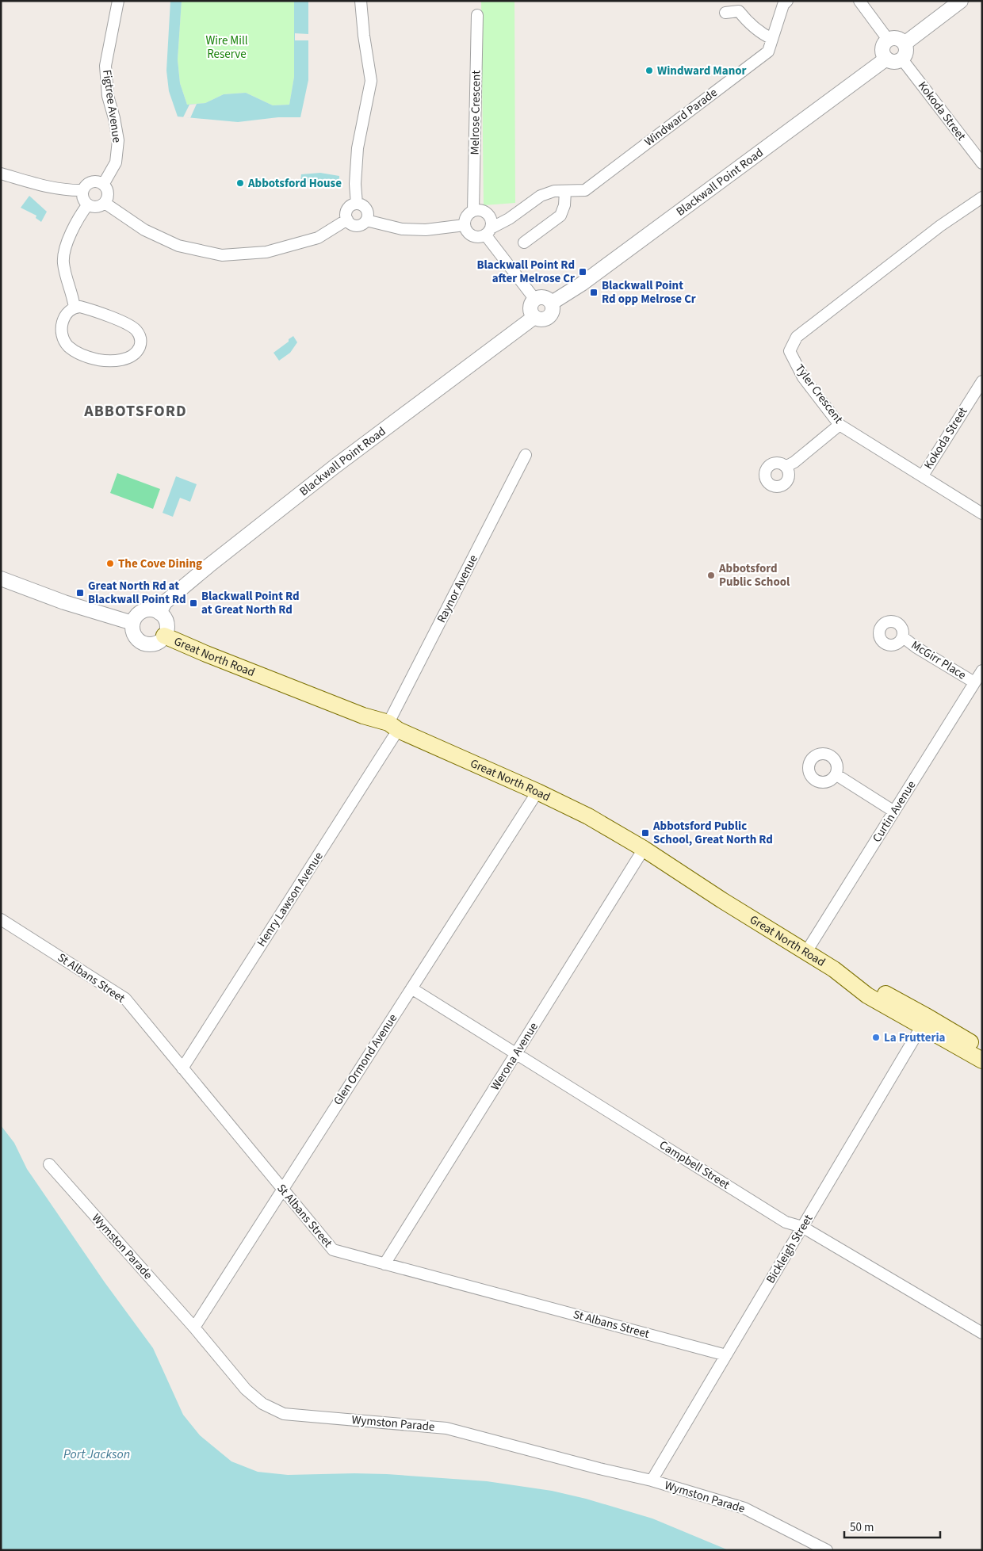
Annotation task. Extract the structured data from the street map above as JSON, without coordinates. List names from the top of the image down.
{
  "streets": {
    "main road": ["Great North Road"],
    "street": [
      "Figtree Avenue",
      "Kokoda Street",
      "Melrose Crescent",
      "Windward Parade",
      "Blackwall Point Road",
      "Tyler Crescent",
      "Raynor Avenue",
      "McGirr Place",
      "Curtin Avenue",
      "Henry Lawson Avenue",
      "St Albans Street",
      "Werona Avenue",
      "Glen Ormond Avenue",
      "Campbell Street",
      "Wymston Parade",
      "Bickleigh Street"
    ]
  },
  "crossings": [
    ["Kokoda Street", "Blackwall Point Road"],
    ["Kokoda Street", "Tyler Crescent"],
    ["Melrose Crescent", "Windward Parade"],
    ["Blackwall Point Road", "Great North Road"],
    ["Raynor Avenue", "Great North Road"],
    ["Raynor Avenue", "Henry Lawson Avenue"],
    ["Great North Road", "Curtin Avenue"],
    ["Great North Road", "Henry Lawson Avenue"],
    ["Great North Road", "Werona Avenue"],
    ["Great North Road", "Glen Ormond Avenue"],
    ["Great North Road", "Bickleigh Street"],
    ["McGirr Place", "Curtin Avenue"],
    ["Henry Lawson Avenue", "St Albans Street"],
    ["St Albans Street", "Werona Avenue"],
    ["St Albans Street", "Glen Ormond Avenue"],
    ["St Albans Street", "Bickleigh Street"],
    ["Werona Avenue", "Campbell Street"],
    ["Glen Ormond Avenue", "Campbell Street"],
    ["Glen Ormond Avenue", "Wymston Parade"],
    ["Campbell Street", "Bickleigh Street"],
    ["Wymston Parade", "Bickleigh Street"]
  ],
  "districts": ["ABBOTSFORD"],
  "water": ["Port Jackson"],
  "parks": ["Wire Mill Reserve"],
  "places": {
    "other": [
      "Windward Manor",
      "Abbotsford House",
      "The Cove Dining",
      "Abbotsford Public School",
      "La Frutteria"
    ],
    "transit": [
      "Blackwall Point Rd after Melrose Cr",
      "Blackwall Point Rd opp Melrose Cr",
      "Great North Rd at Blackwall Point Rd",
      "Blackwall Point Rd at Great North Rd",
      "Abbotsford Public School, Great North Rd"
    ]
  },
  "scale_bar": "50 m"
}
